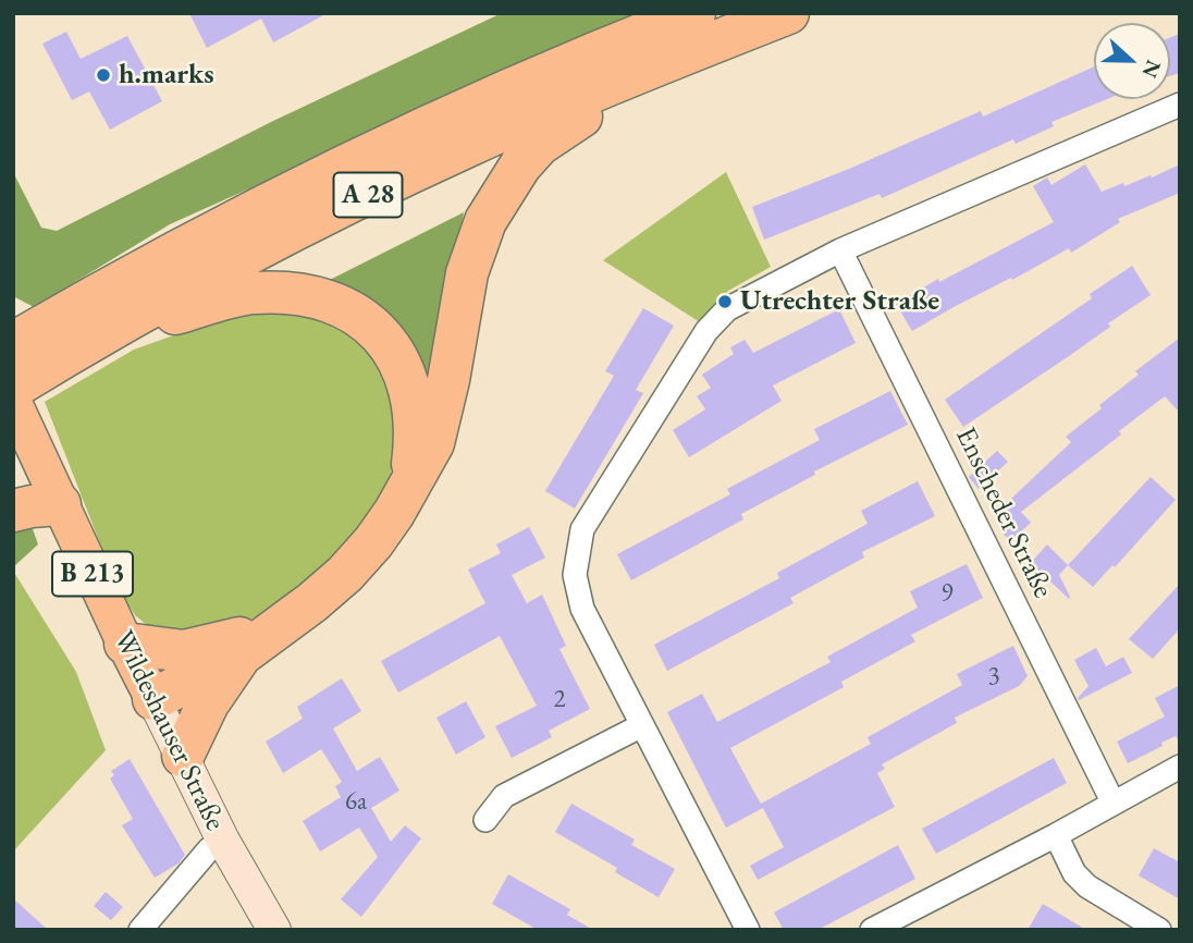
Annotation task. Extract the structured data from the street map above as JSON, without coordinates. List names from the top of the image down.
{
  "streets": {
    "highway": ["A 28"],
    "main road": ["B 213", "Wildeshauser Straße"],
    "street": ["Enscheder Straße"]
  },
  "places": ["h.marks", "Utrechter Straße"],
  "house_numbers": [
    "9",
    "3",
    "2",
    "6a"
  ],
  "north": "right"
}
